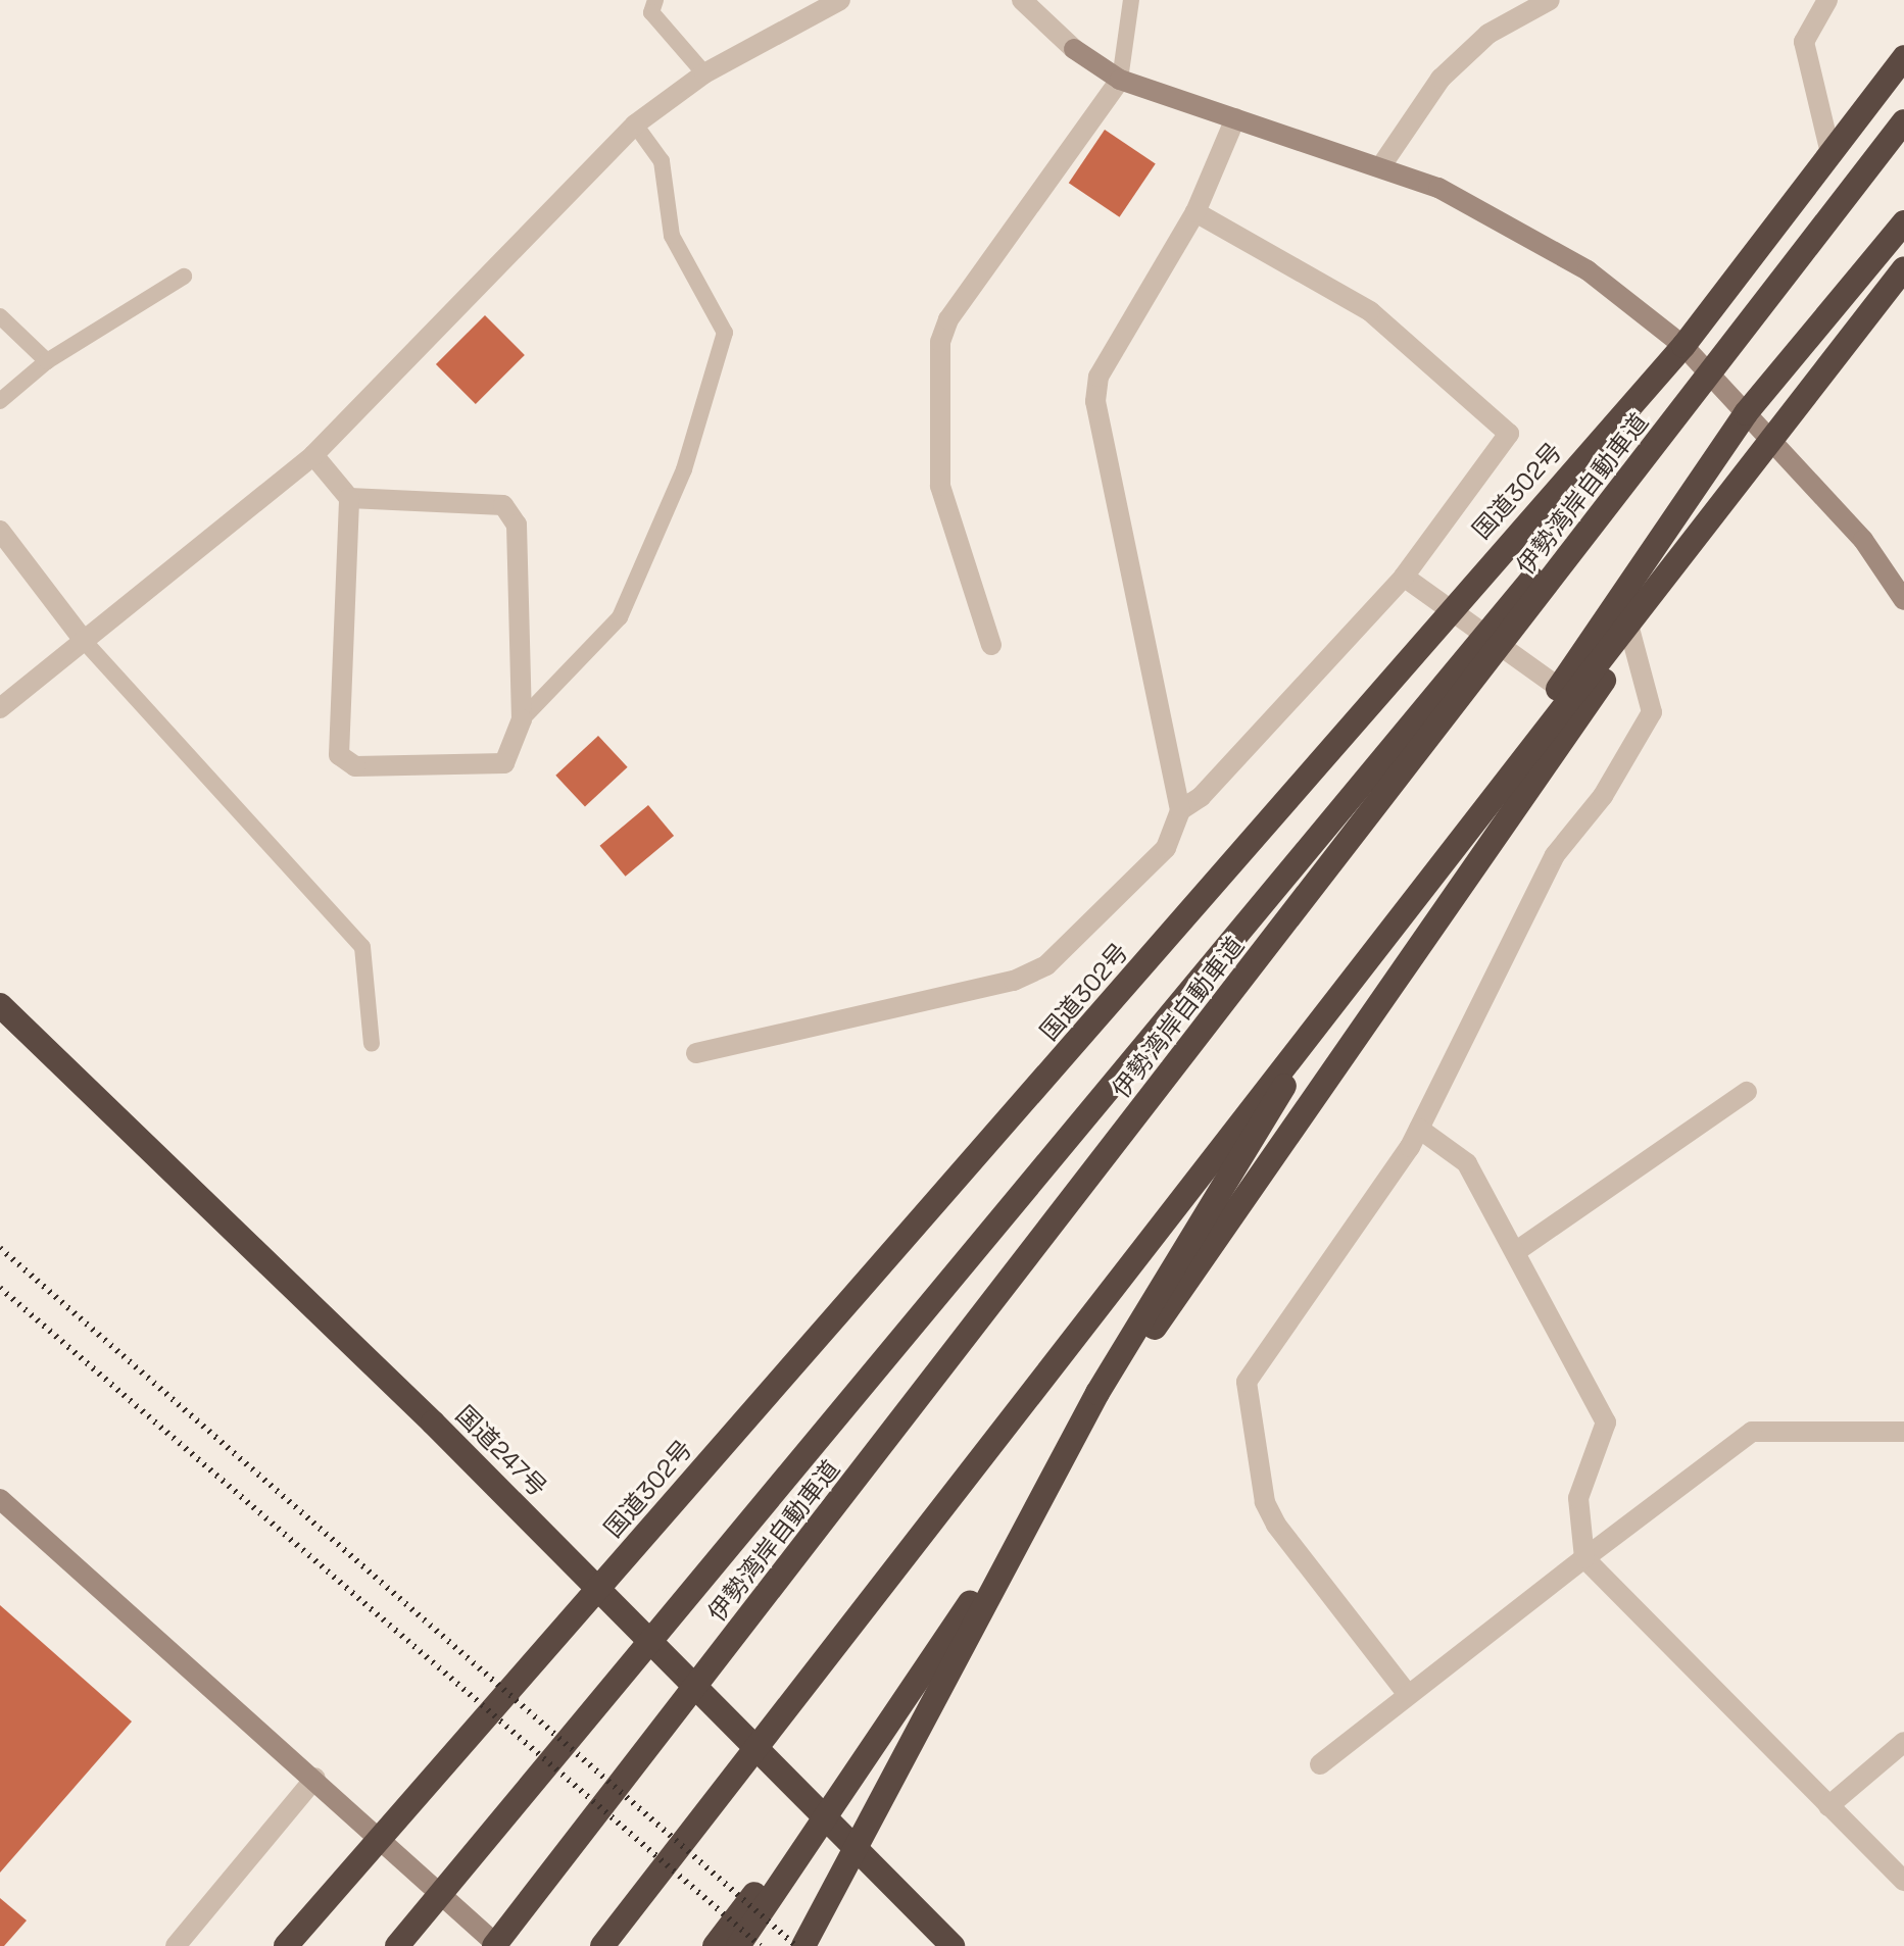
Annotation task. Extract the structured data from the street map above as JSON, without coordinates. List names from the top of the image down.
{
  "streets": {
    "highway": ["国道302号", "伊勢湾岸自動車道", "国道247号"]
  }
}
